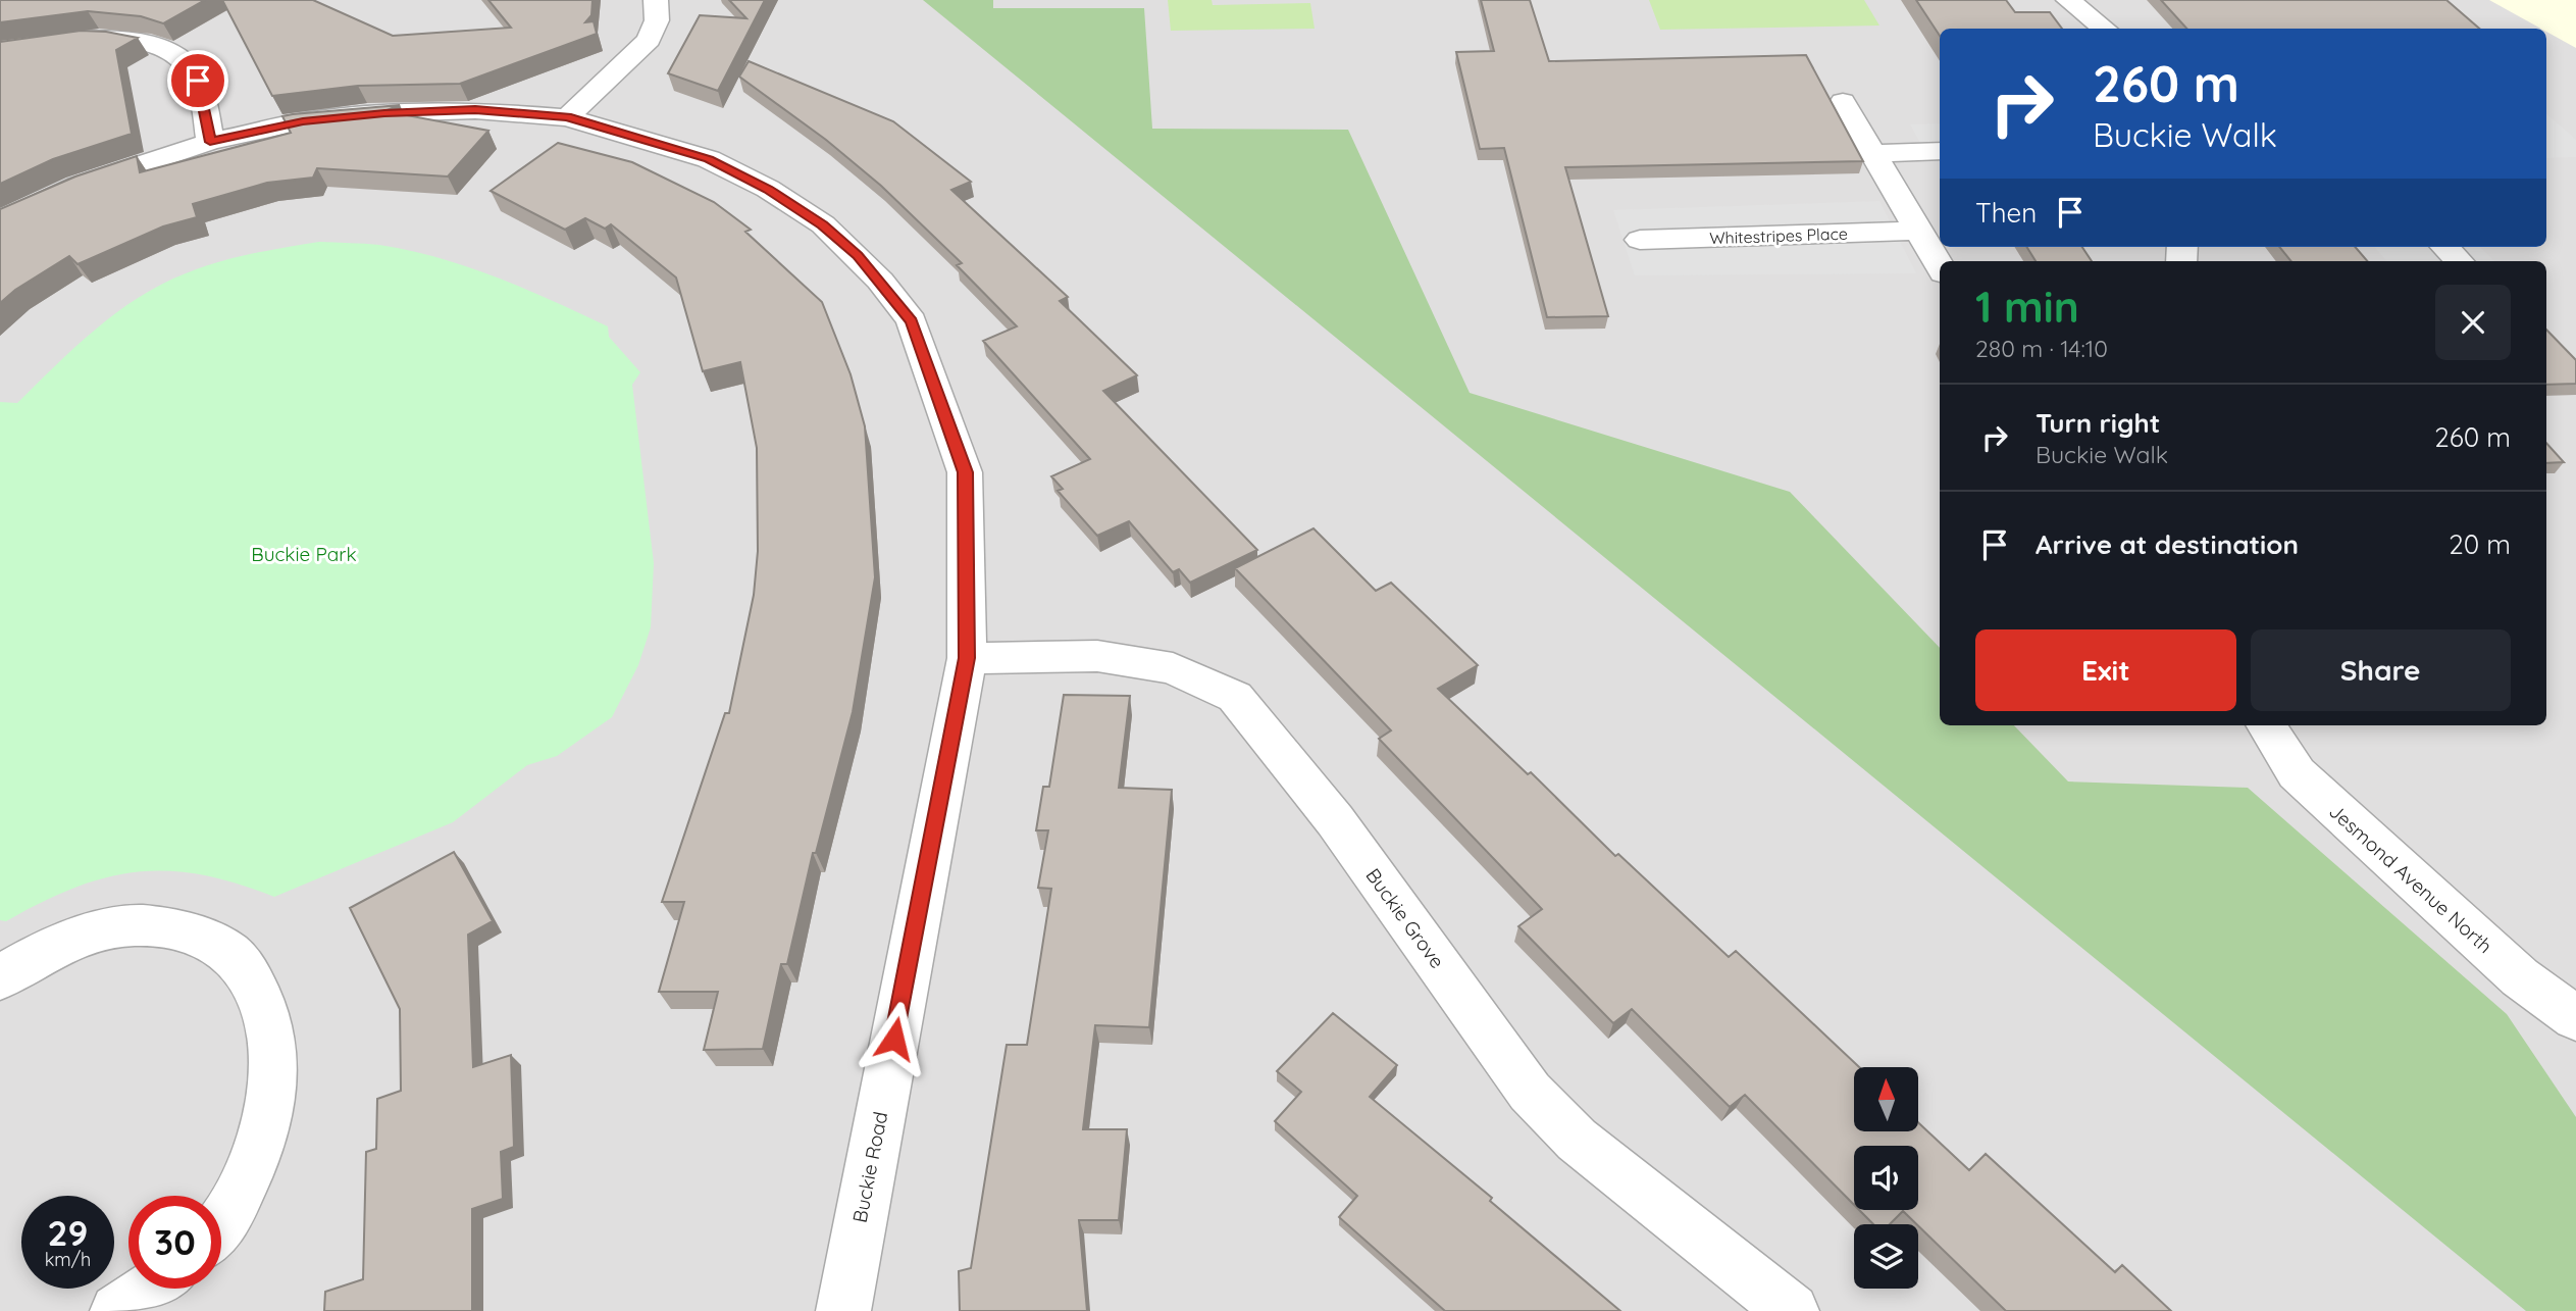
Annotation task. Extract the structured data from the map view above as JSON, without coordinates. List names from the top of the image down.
{
  "streets": {
    "street": [
      "Whitestripes Place",
      "Jesmond Avenue North",
      "Buckie Grove",
      "Buckie Road"
    ]
  },
  "crossings": [
    ["Buckie Grove", "Buckie Road"]
  ],
  "parks": ["Buckie Park"],
  "north": "top",
  "page": {
    "turn": ["260 m", "Buckie Walk"],
    "then": "Then",
    "heading": ["1 min", "280 m · 14:10"],
    "list": [
      {
        "name": "Turn right",
        "note": "Buckie Walk",
        "value": "260 m"
      },
      {
        "name": "Arrive at destination",
        "value": "20 m"
      }
    ],
    "buttons": ["Exit", "Share"],
    "speed": "29 km/h",
    "limit": "30"
  }
}
